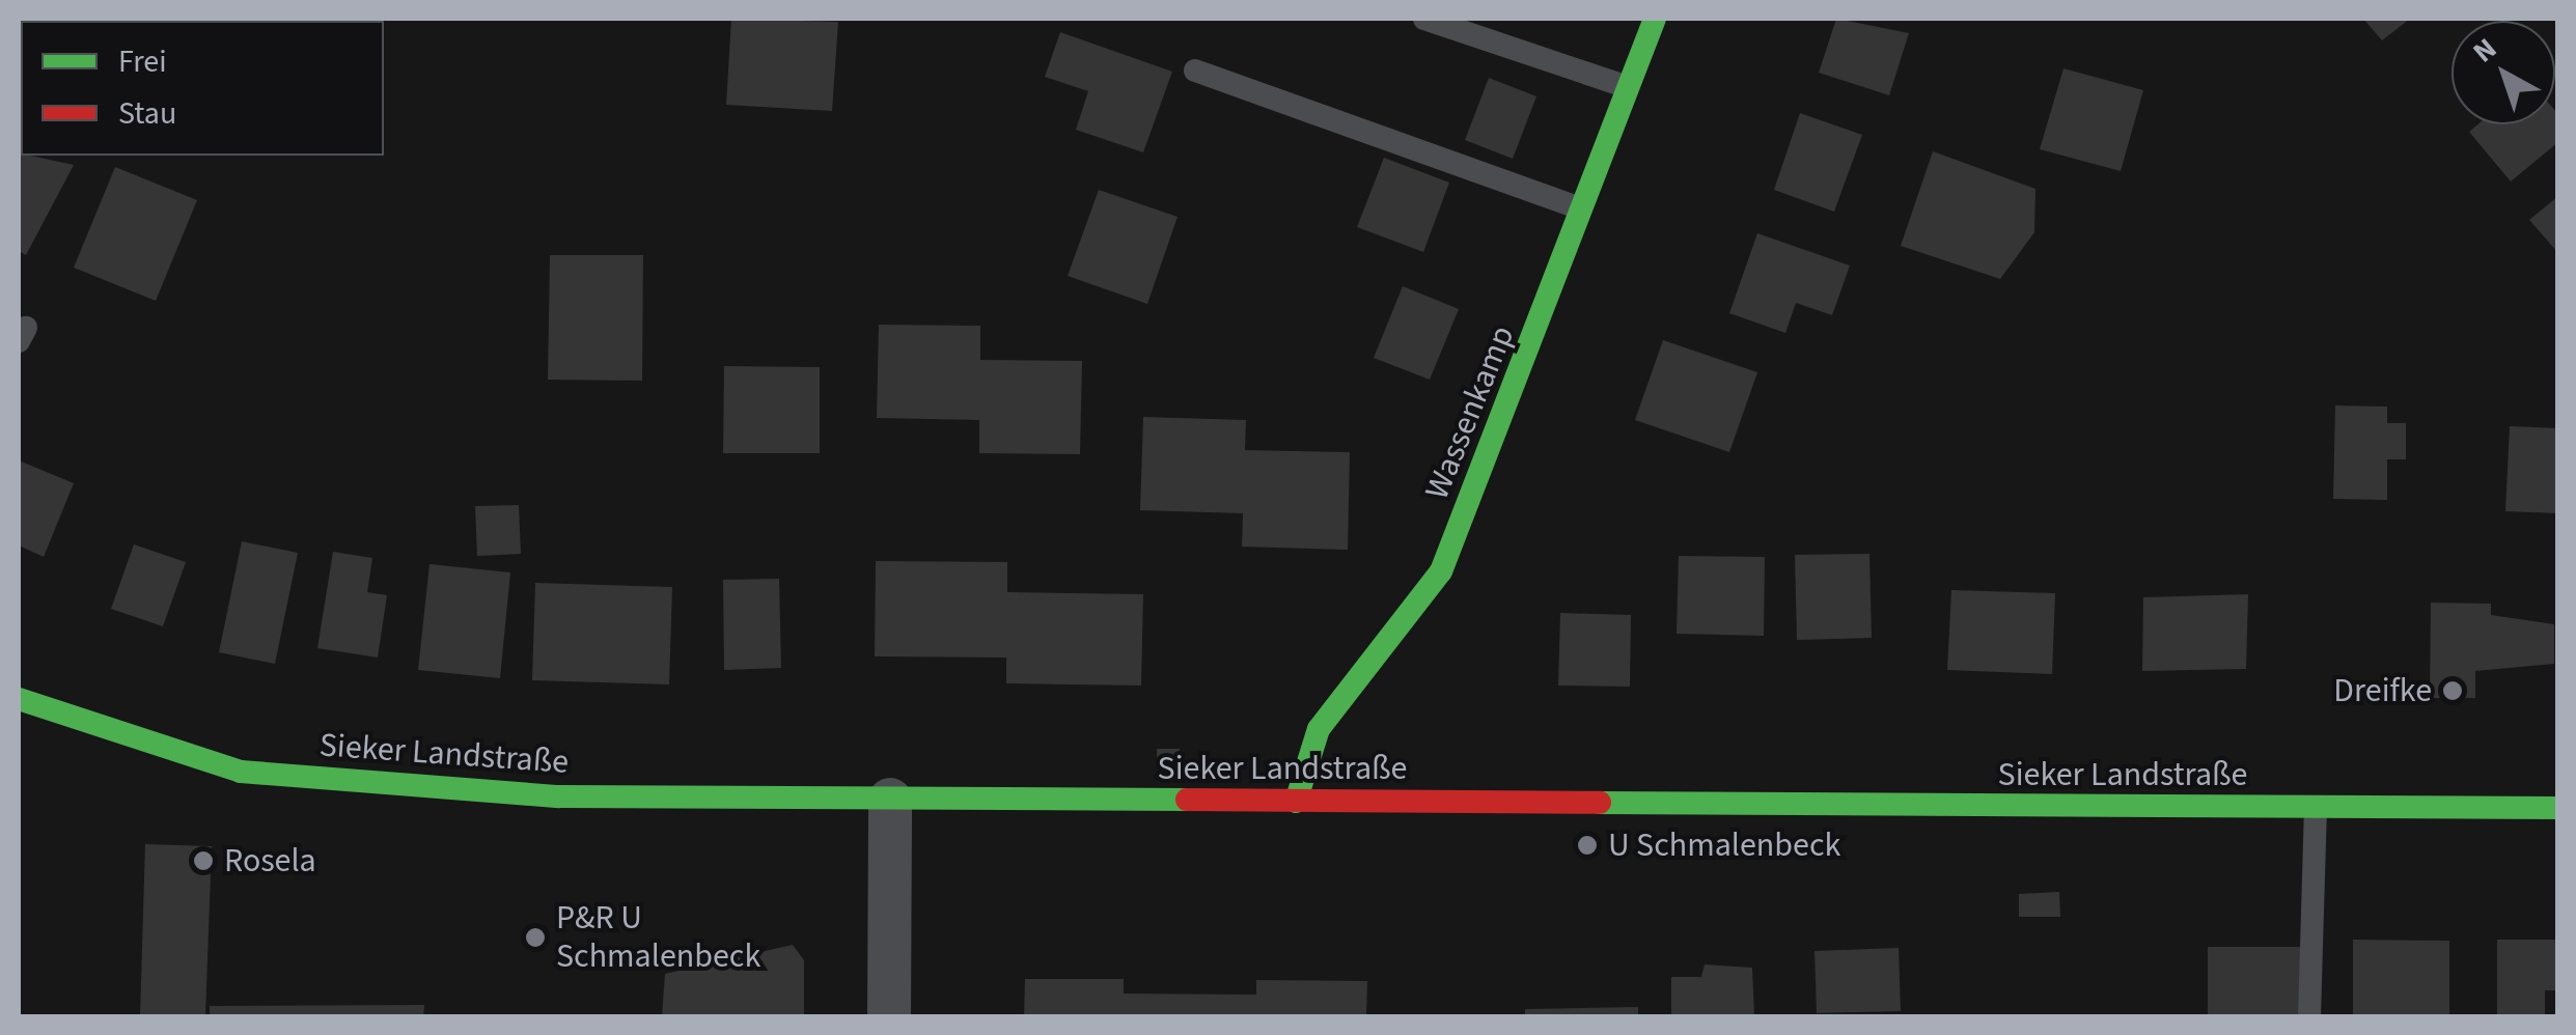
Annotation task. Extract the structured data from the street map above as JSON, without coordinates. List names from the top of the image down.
{
  "streets": {
    "street": ["Wassenkamp", "Sieker Landstraße"]
  },
  "crossings": [
    ["Wassenkamp", "Sieker Landstraße"]
  ],
  "places": [
    "Dreifke",
    "U Schmalenbeck",
    "Rosela",
    "P&R U Schmalenbeck"
  ],
  "legend": ["Frei", "Stau"],
  "north": "top left"
}
